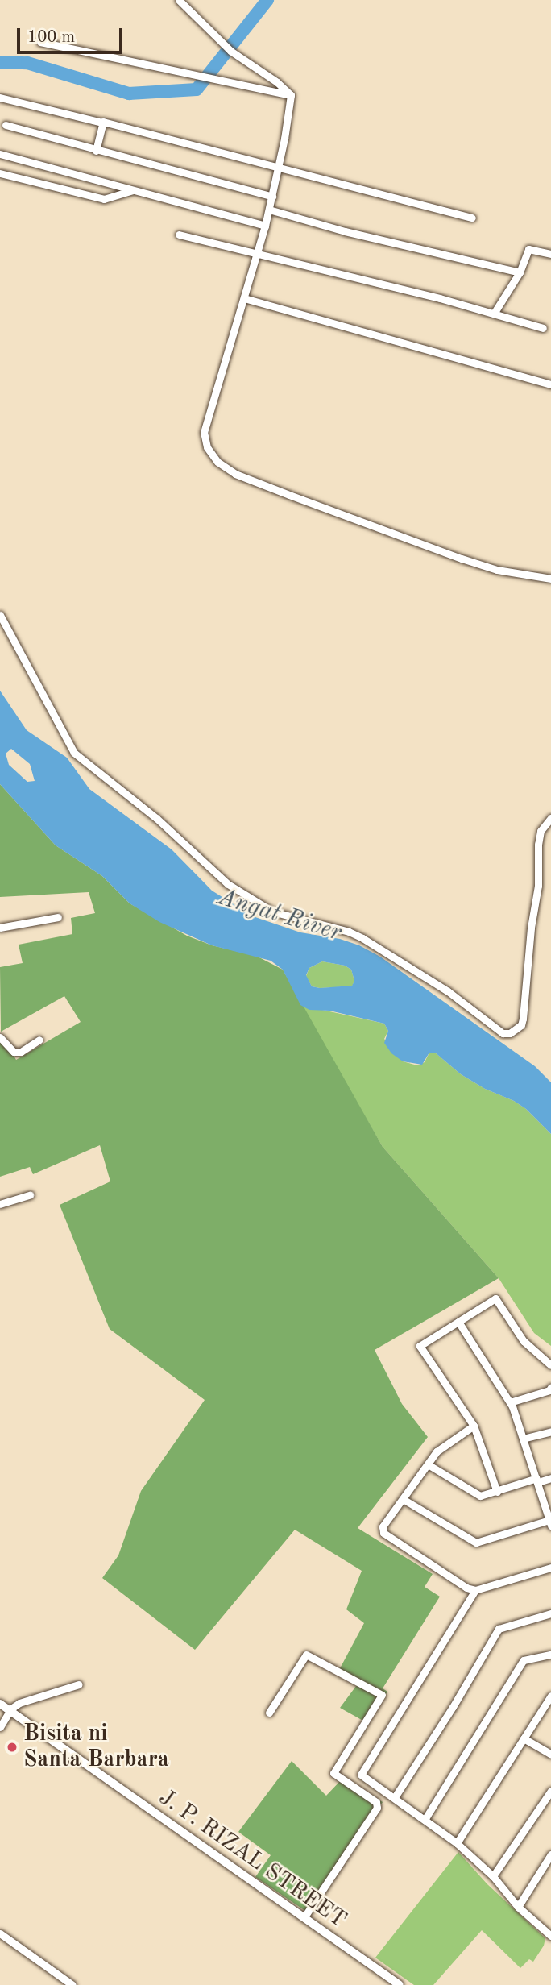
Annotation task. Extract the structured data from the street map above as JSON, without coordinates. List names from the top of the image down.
{
  "streets": {
    "main road": ["J. P. RIZAL STREET"]
  },
  "water": ["Angat River"],
  "places": ["Bisita ni Santa Barbara"],
  "scale_bar": "100 m"
}
